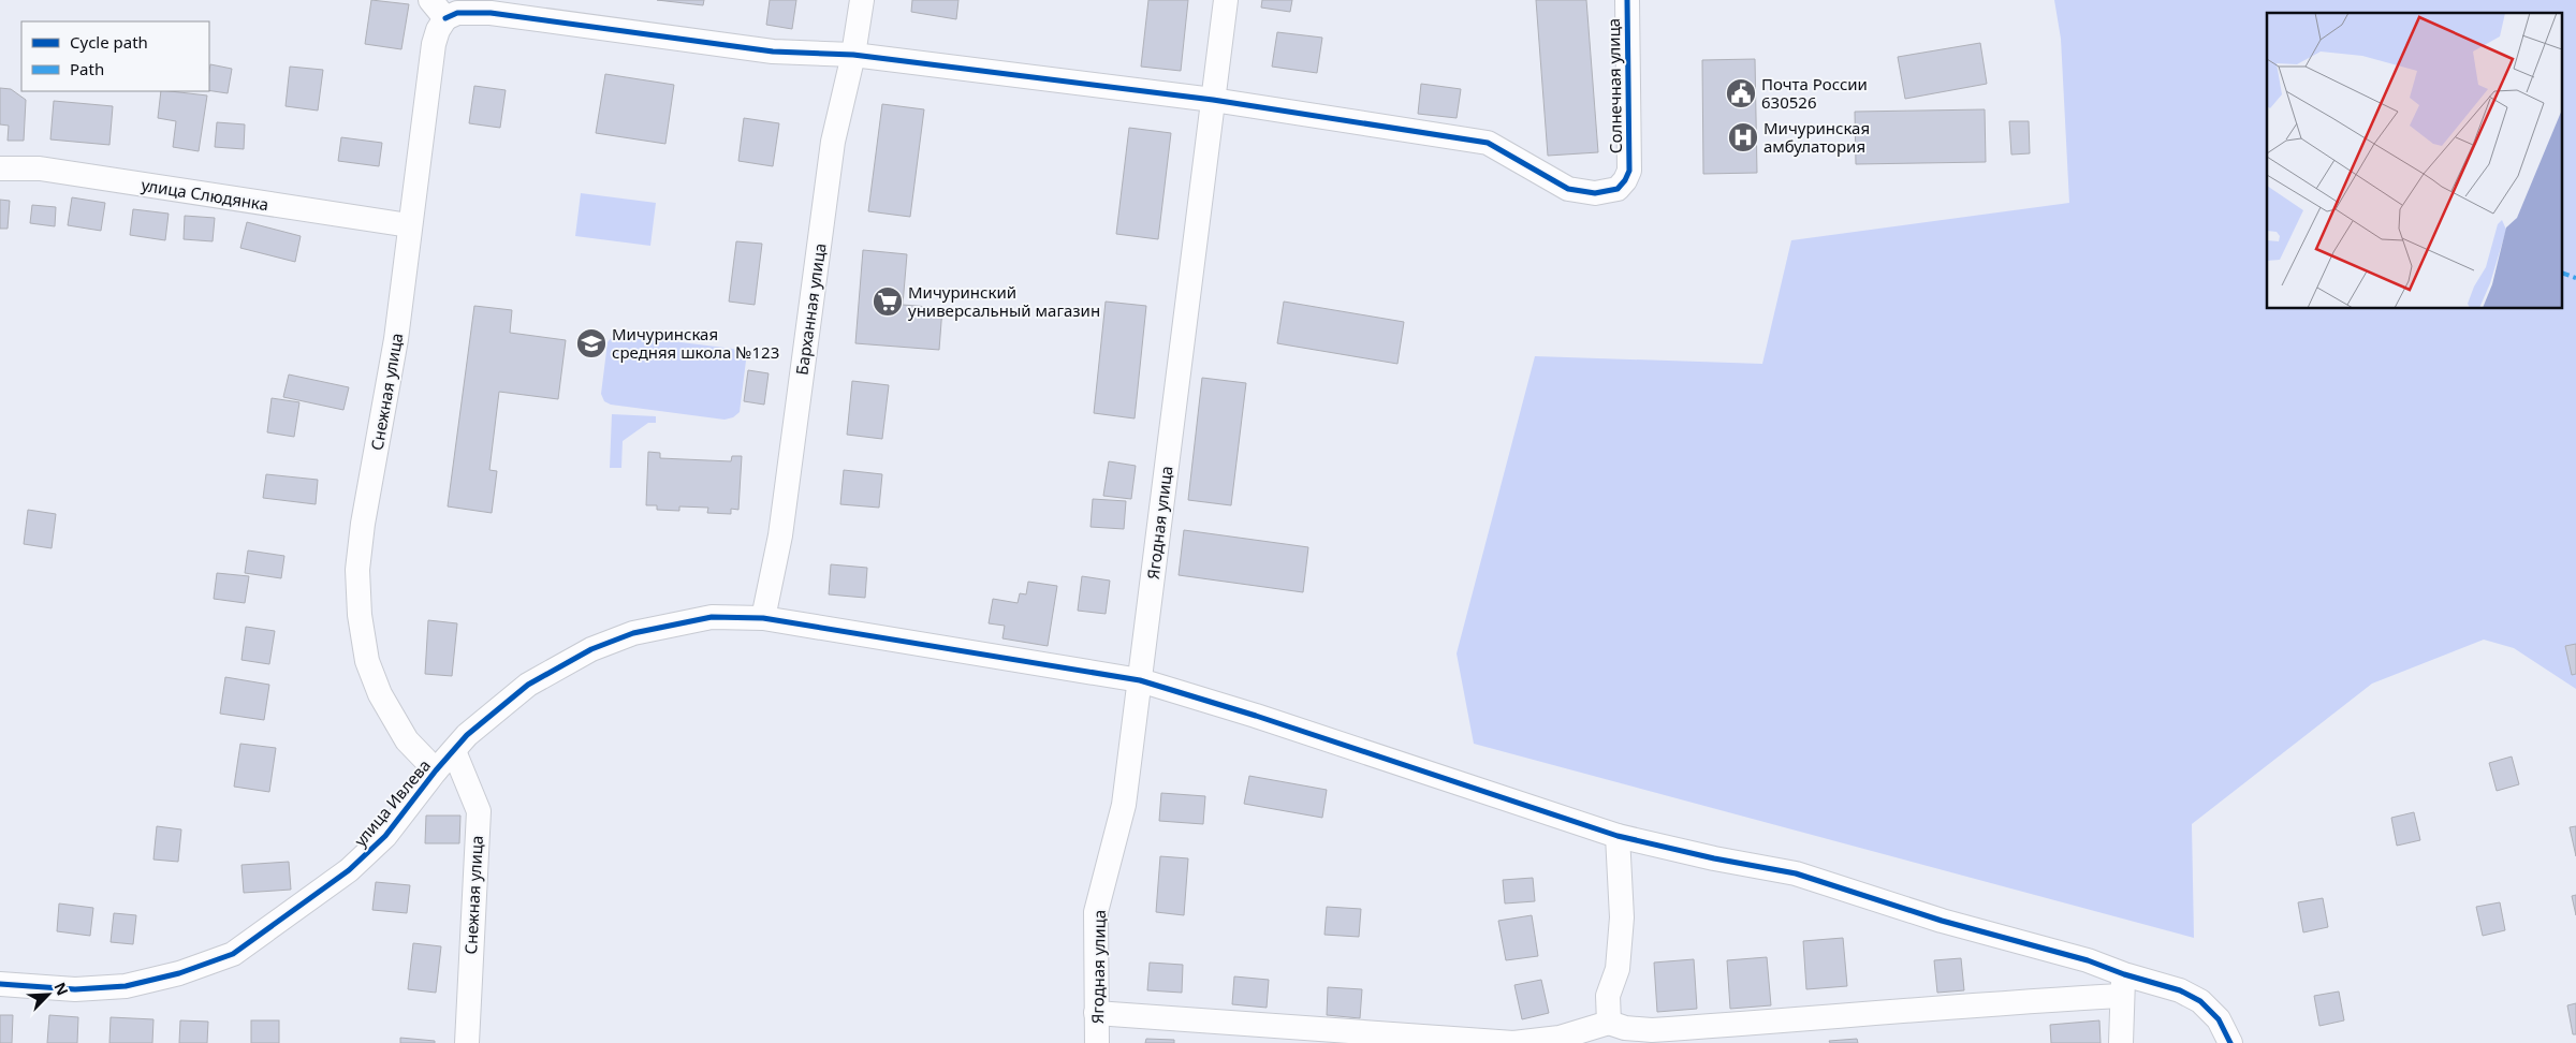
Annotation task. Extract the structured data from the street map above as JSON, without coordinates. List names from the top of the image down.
{
  "streets": {
    "street": [
      "Солнечная улица",
      "улица Слюдянка",
      "Барханная улица",
      "Снежная улица",
      "Ягодная улица",
      "улица Ивлева"
    ]
  },
  "crossings": [
    ["Солнечная улица", "Ягодная улица"],
    ["улица Слюдянка", "Снежная улица"],
    ["Барханная улица", "улица Ивлева"],
    ["Снежная улица", "улица Ивлева"],
    ["Ягодная улица", "улица Ивлева"]
  ],
  "places": {
    "public building": ["Почта России 630526"],
    "hospital": ["Мичуринская амбулатория"],
    "supermarket": ["Мичуринский универсальный магазин"],
    "school or university": ["Мичуринская средняя школа №123"]
  },
  "legend": ["Cycle path", "Path"],
  "north": "top right"
}
